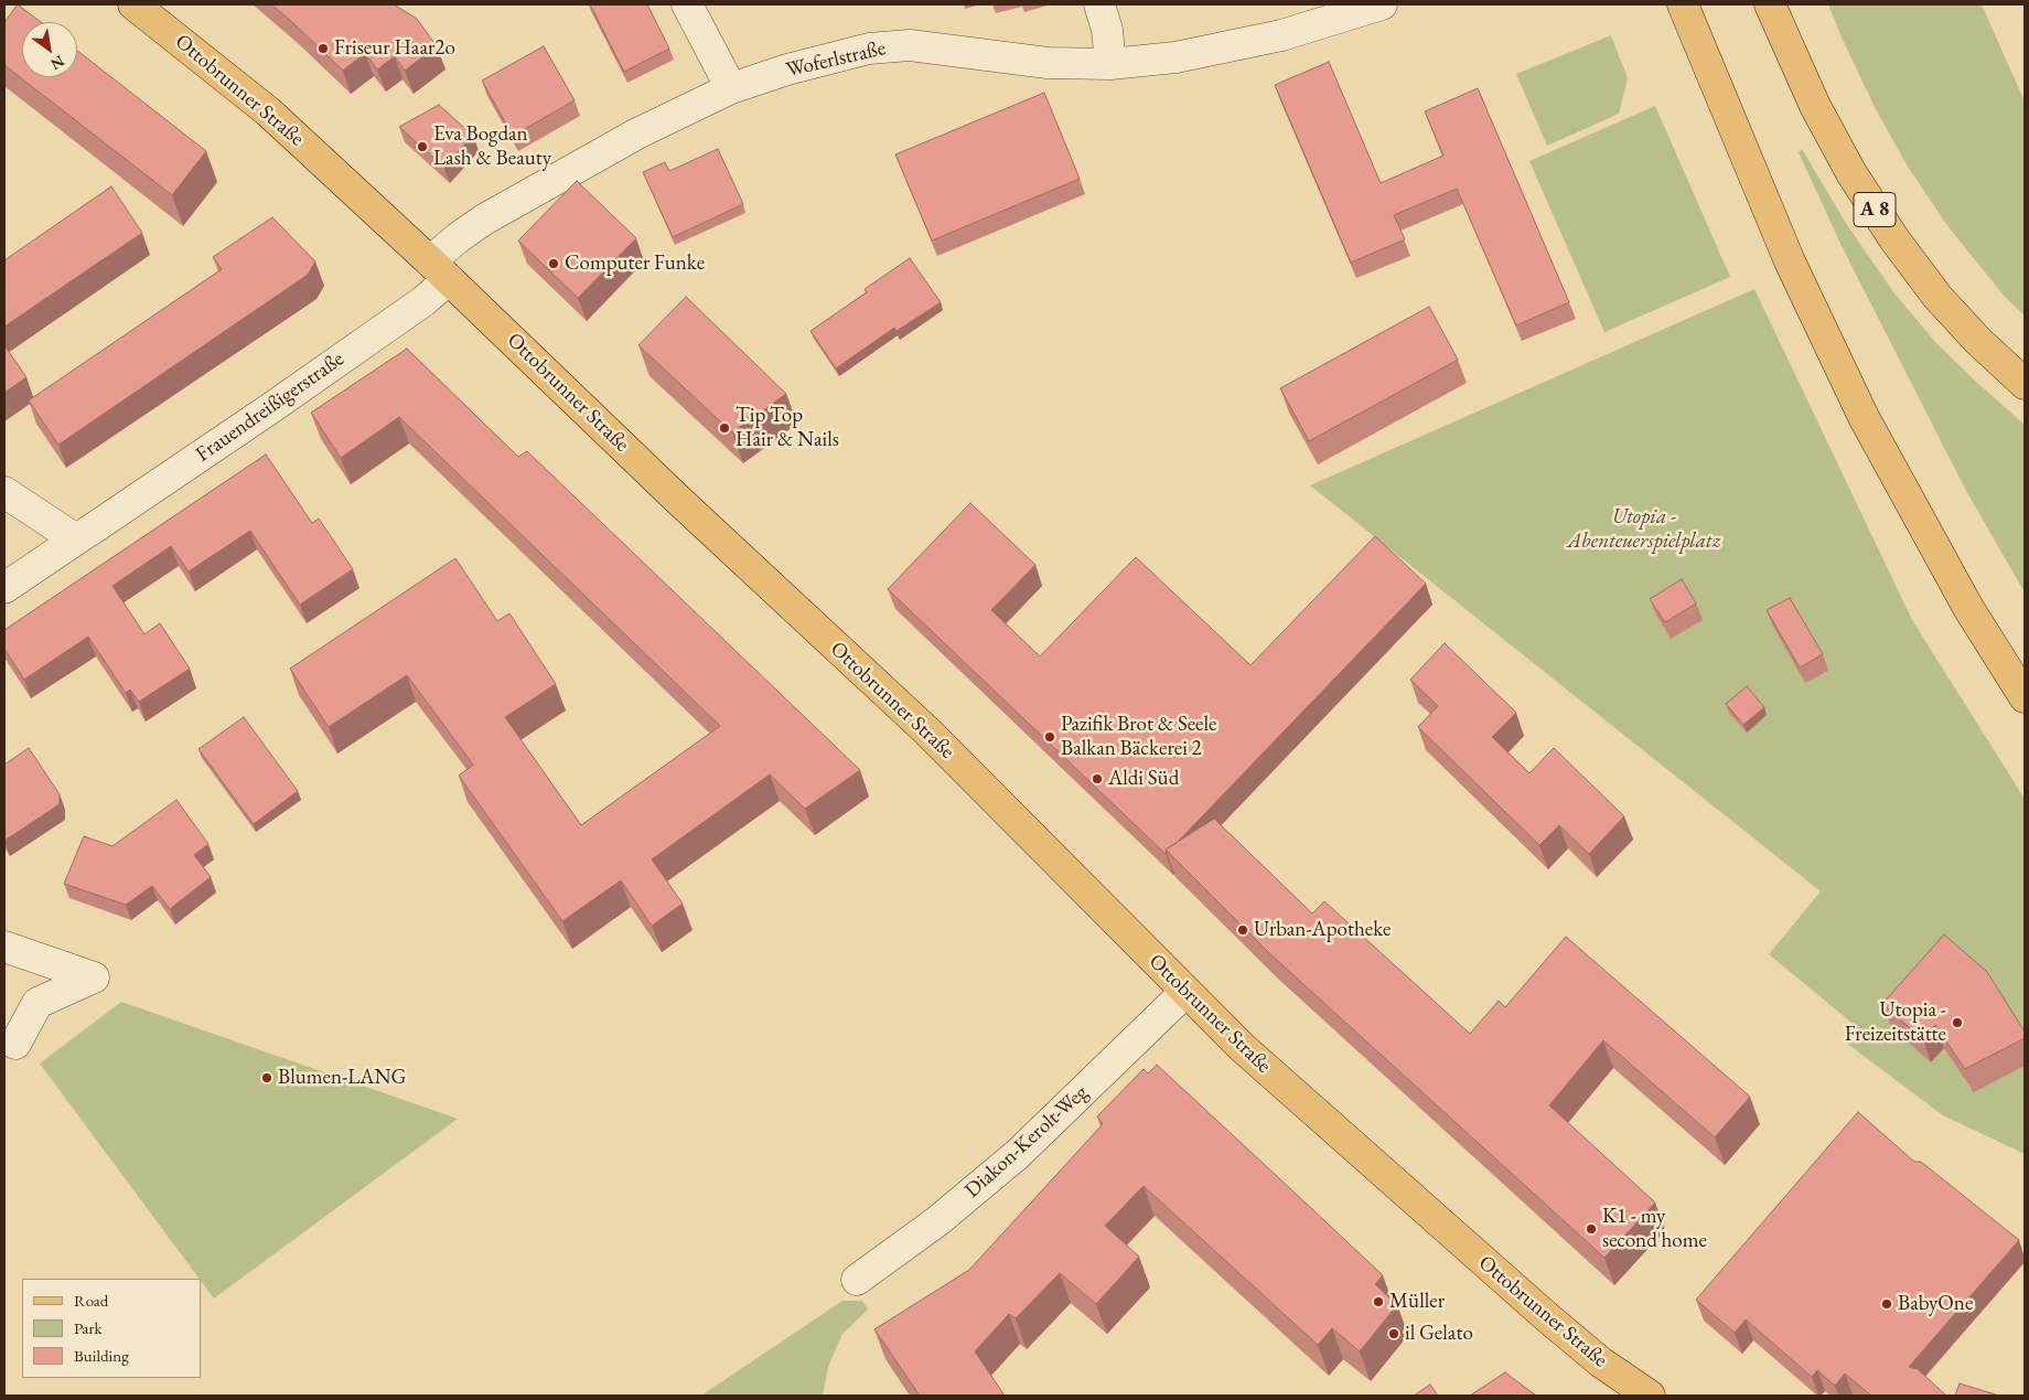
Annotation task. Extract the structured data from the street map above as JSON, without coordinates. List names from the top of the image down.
{
  "streets": {
    "main road": ["Ottobrunner Straße", "A 8"],
    "street": ["Woferlstraße", "Frauendreißigerstraße", "Diakon-Kerolt-Weg"]
  },
  "crossings": [
    ["Woferlstraße", "Ottobrunner Straße"],
    ["Woferlstraße", "Frauendreißigerstraße"],
    ["Ottobrunner Straße", "Frauendreißigerstraße"],
    ["Ottobrunner Straße", "Diakon-Kerolt-Weg"]
  ],
  "parks": ["Utopia - Abenteuerspielplatz"],
  "places": [
    "Friseur Haar2o",
    "Eva Bogdan Lash & Beauty",
    "Computer Funke",
    "Tip Top Hair & Nails",
    "Pazifik Brot & Seele Balkan Bäckerei 2",
    "Aldi Süd",
    "Urban-Apotheke",
    "Utopia - Freizeitstätte",
    "Blumen-LANG",
    "K1 - my second home",
    "Müller",
    "BabyOne",
    "il Gelato"
  ],
  "legend": ["Road", "Park", "Building"],
  "north": "bottom right"
}
